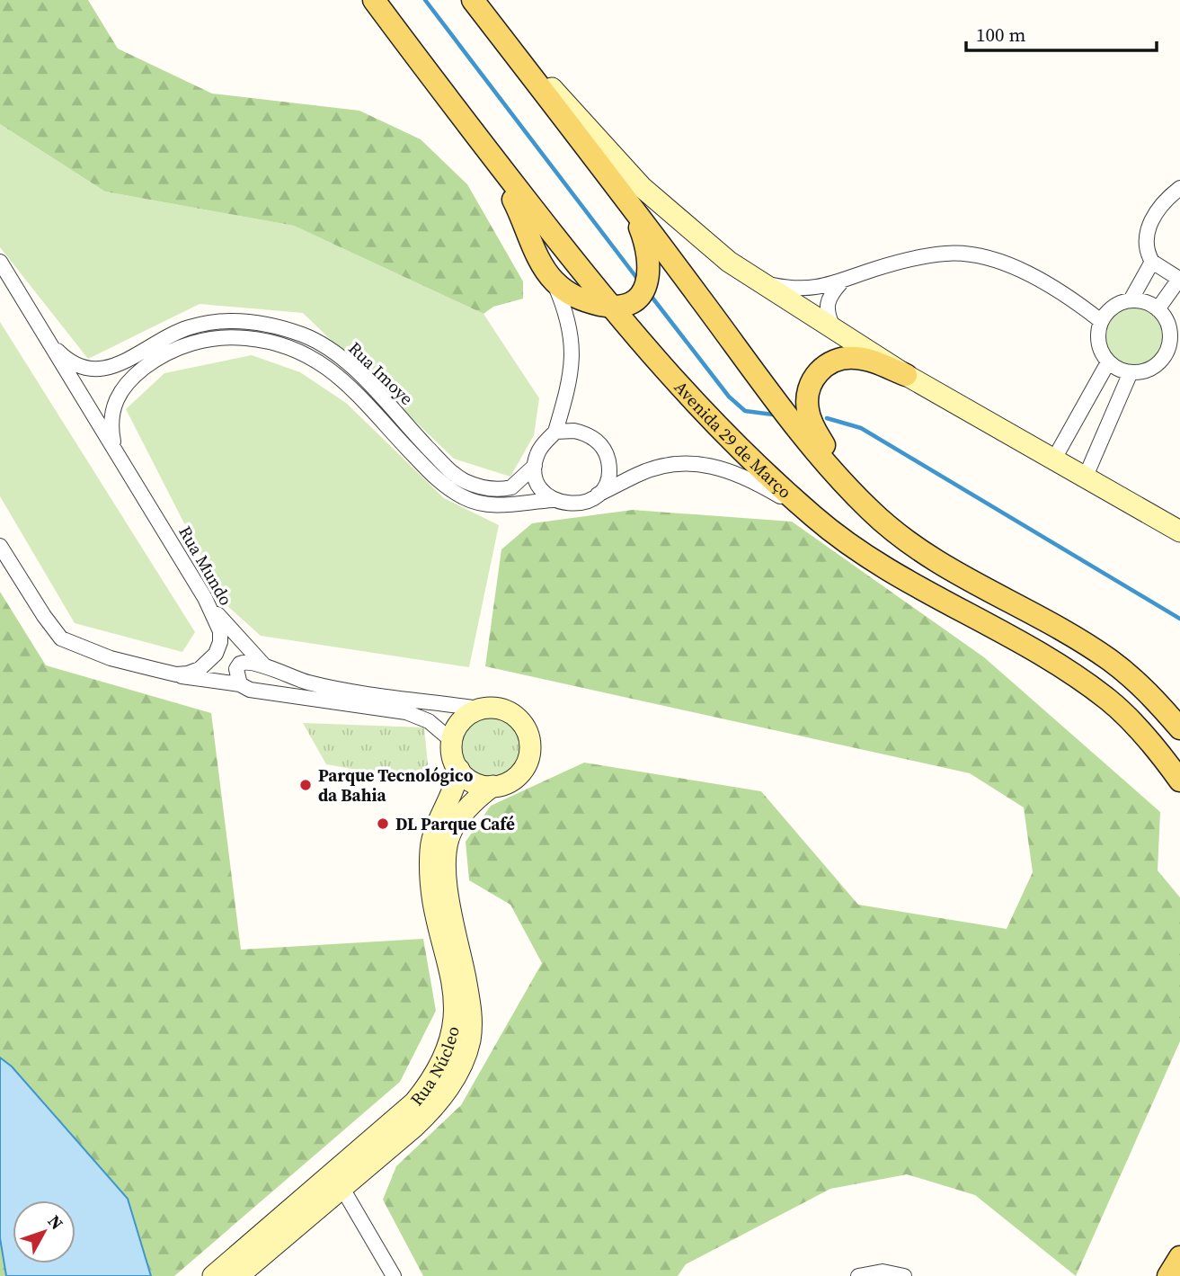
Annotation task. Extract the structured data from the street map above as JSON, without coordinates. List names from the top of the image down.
{
  "streets": {
    "main road": ["Avenida 29 de Março"],
    "street": ["Rua Imoye", "Rua Mundo", "Rua Núcleo"]
  },
  "crossings": [
    ["Rua Imoye", "Rua Mundo"]
  ],
  "places": ["Parque Tecnológico da Bahia", "DL Parque Café"],
  "scale_bar": "100 m",
  "north": "top right"
}
